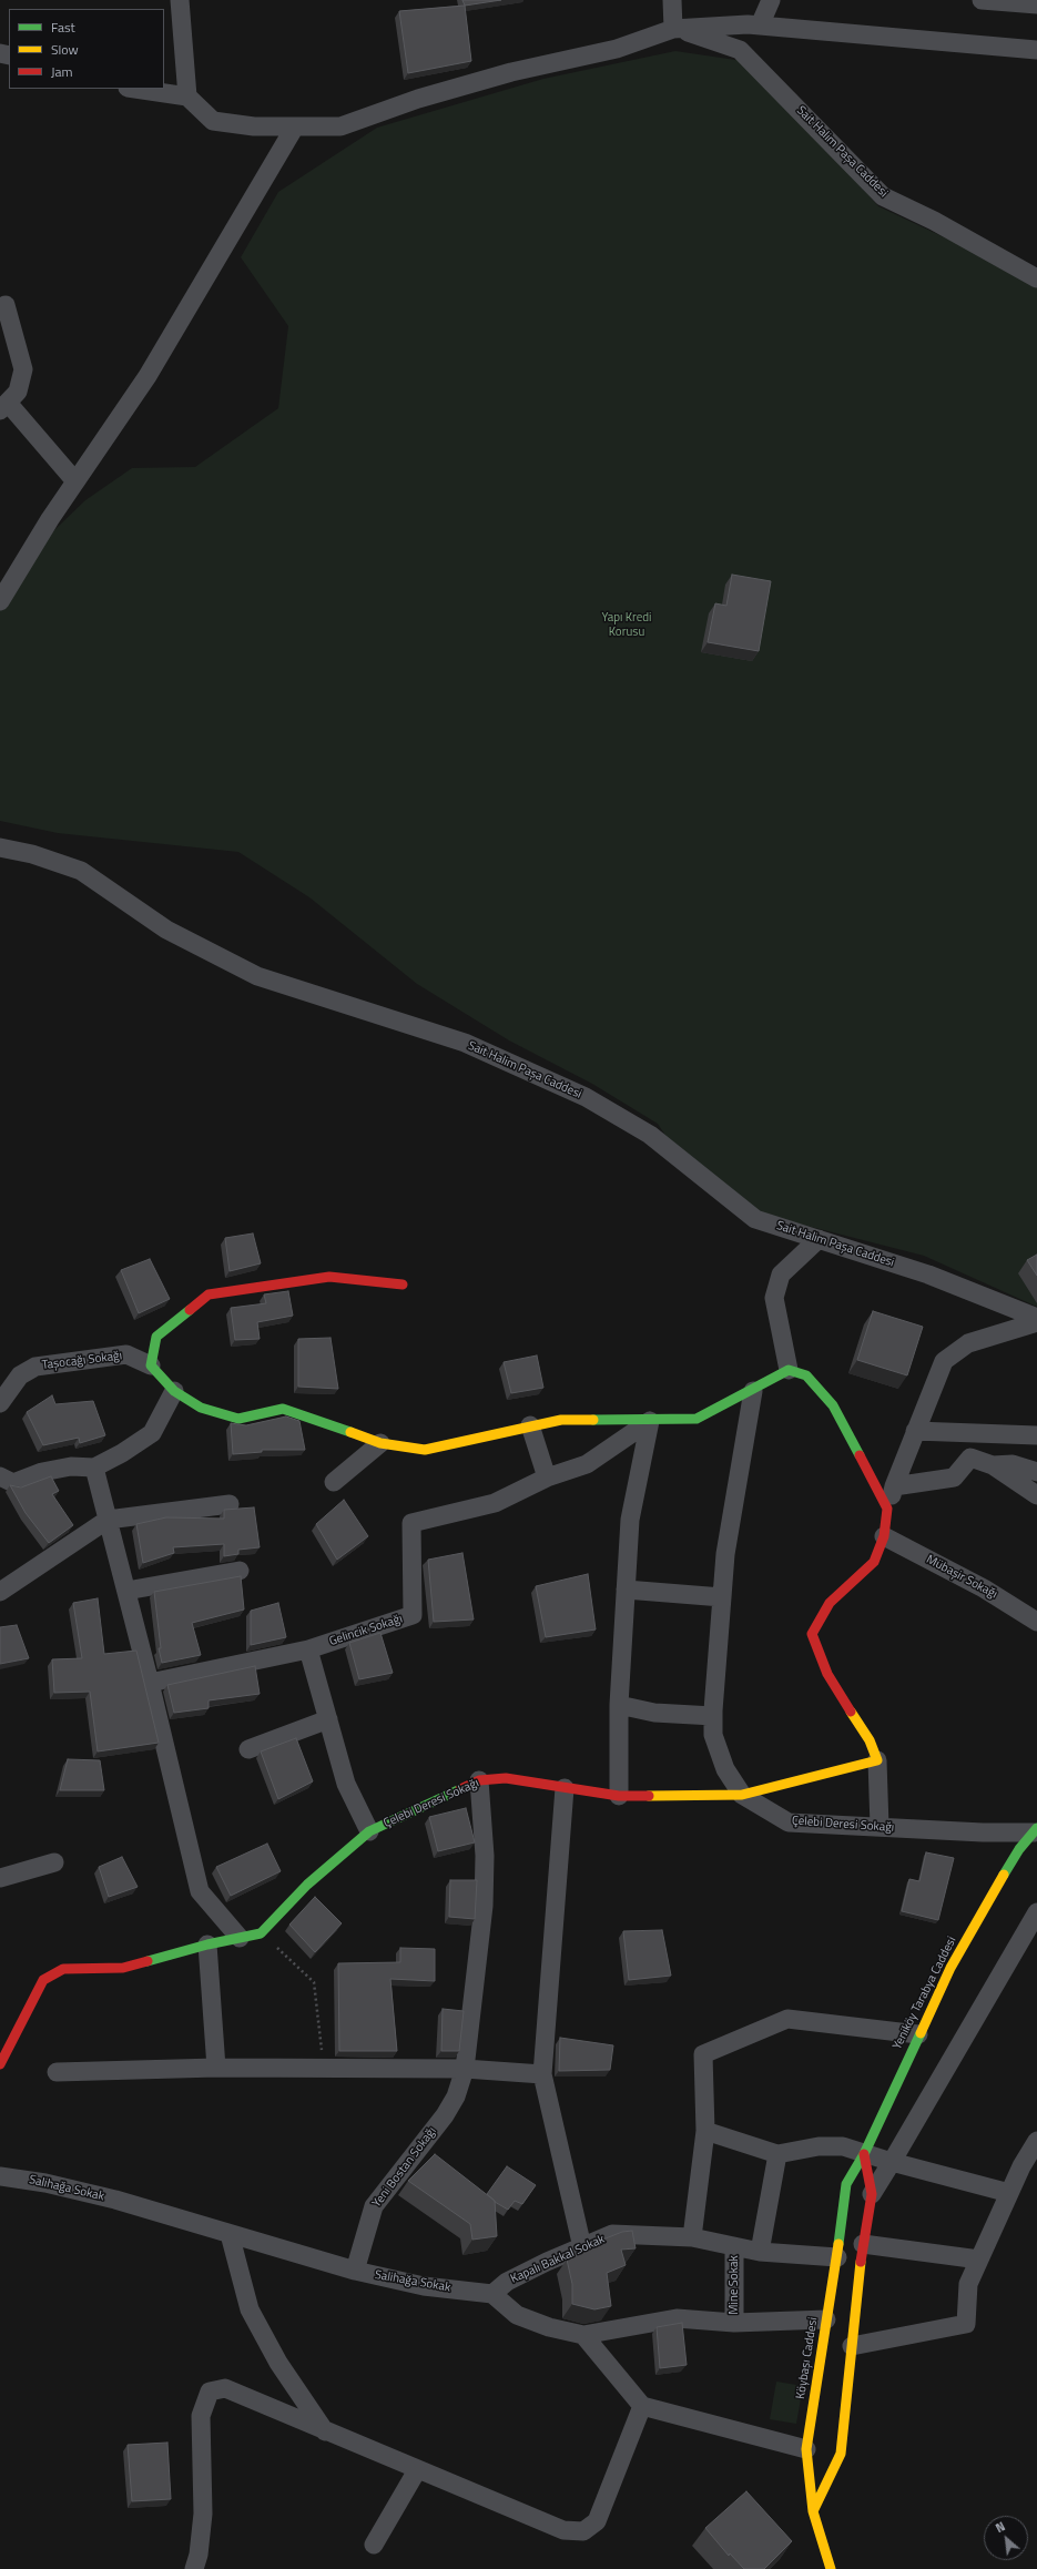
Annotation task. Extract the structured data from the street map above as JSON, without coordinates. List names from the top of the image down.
{
  "streets": {
    "street": [
      "Sait Halim Paşa Caddesi",
      "Taşocağı Sokağı",
      "Mübaşir Sokağı",
      "Gelincik Sokağı",
      "Çelebi Deresi Sokağı",
      "Yeniköy Tarabya Caddesi",
      "Yeni Bostan Sokağı",
      "Salihağa Sokak",
      "Kapalı Bakkal Sokak",
      "Mine Sokak",
      "Köybaşı Caddesi"
    ]
  },
  "crossings": [
    ["Çelebi Deresi Sokağı", "Yeniköy Tarabya Caddesi"],
    ["Çelebi Deresi Sokağı", "Yeni Bostan Sokağı"],
    ["Yeniköy Tarabya Caddesi", "Köybaşı Caddesi"],
    ["Yeni Bostan Sokağı", "Salihağa Sokak"],
    ["Salihağa Sokak", "Kapalı Bakkal Sokak"],
    ["Kapalı Bakkal Sokak", "Mine Sokak"],
    ["Kapalı Bakkal Sokak", "Köybaşı Caddesi"]
  ],
  "parks": ["Yapı Kredi Korusu"],
  "legend": ["Fast", "Slow", "Jam"],
  "north": "top left"
}
